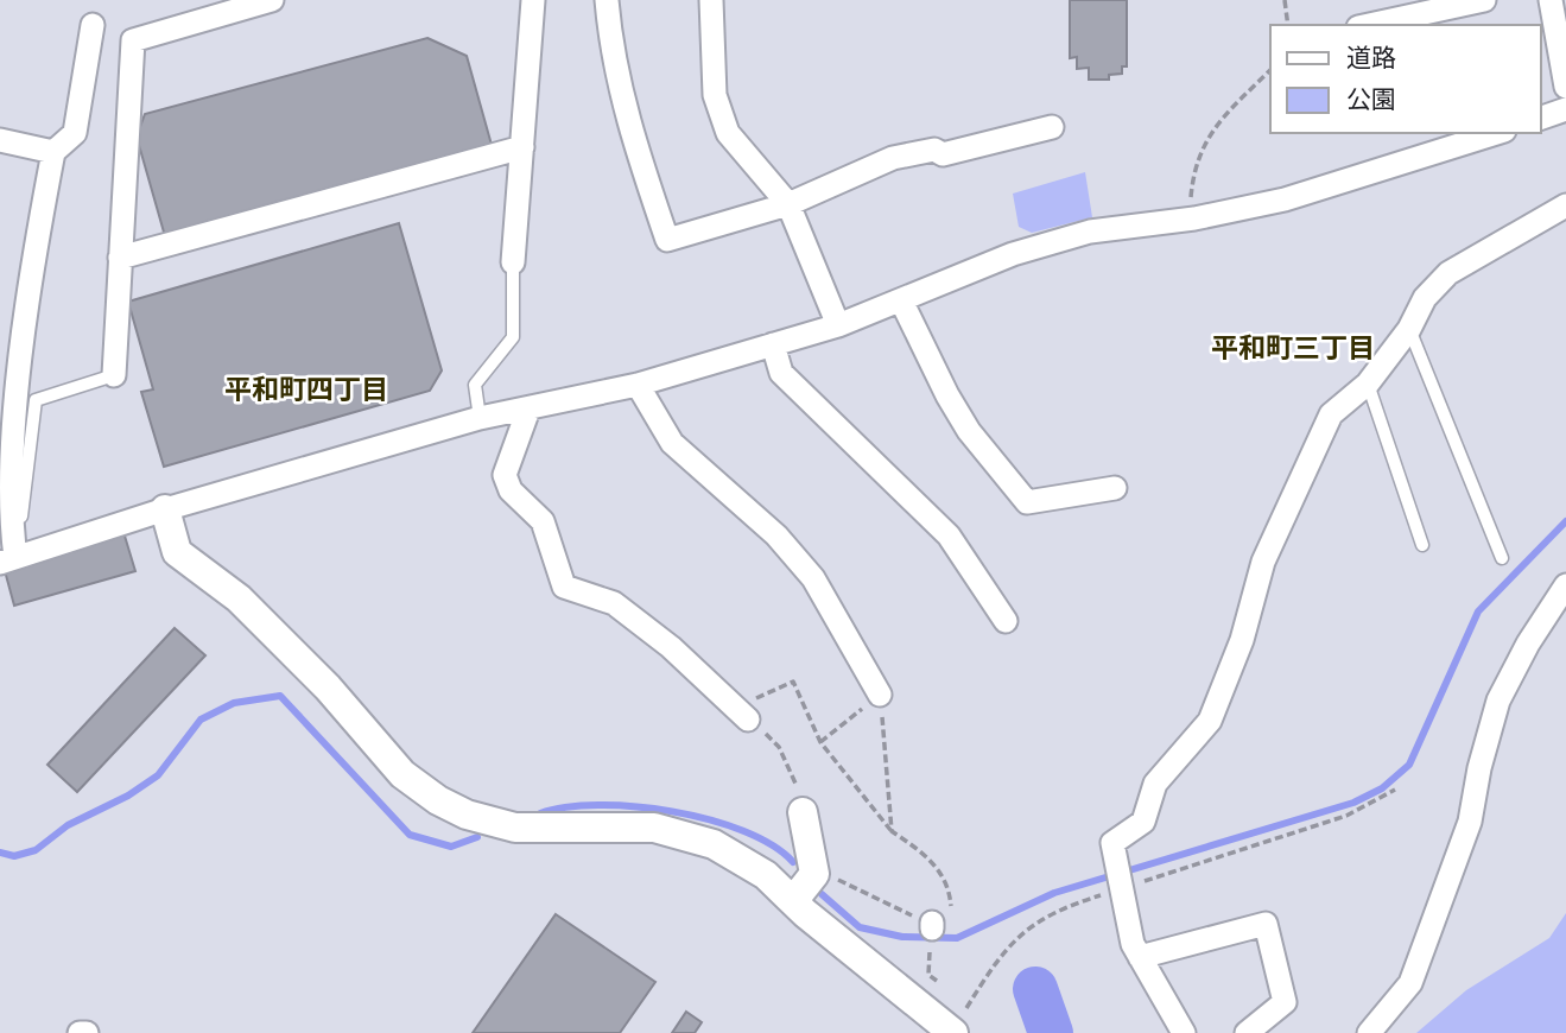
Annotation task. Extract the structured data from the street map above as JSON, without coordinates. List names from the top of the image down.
{
  "districts": ["平和町三丁目", "平和町四丁目"],
  "legend": ["道路", "公園"]
}
